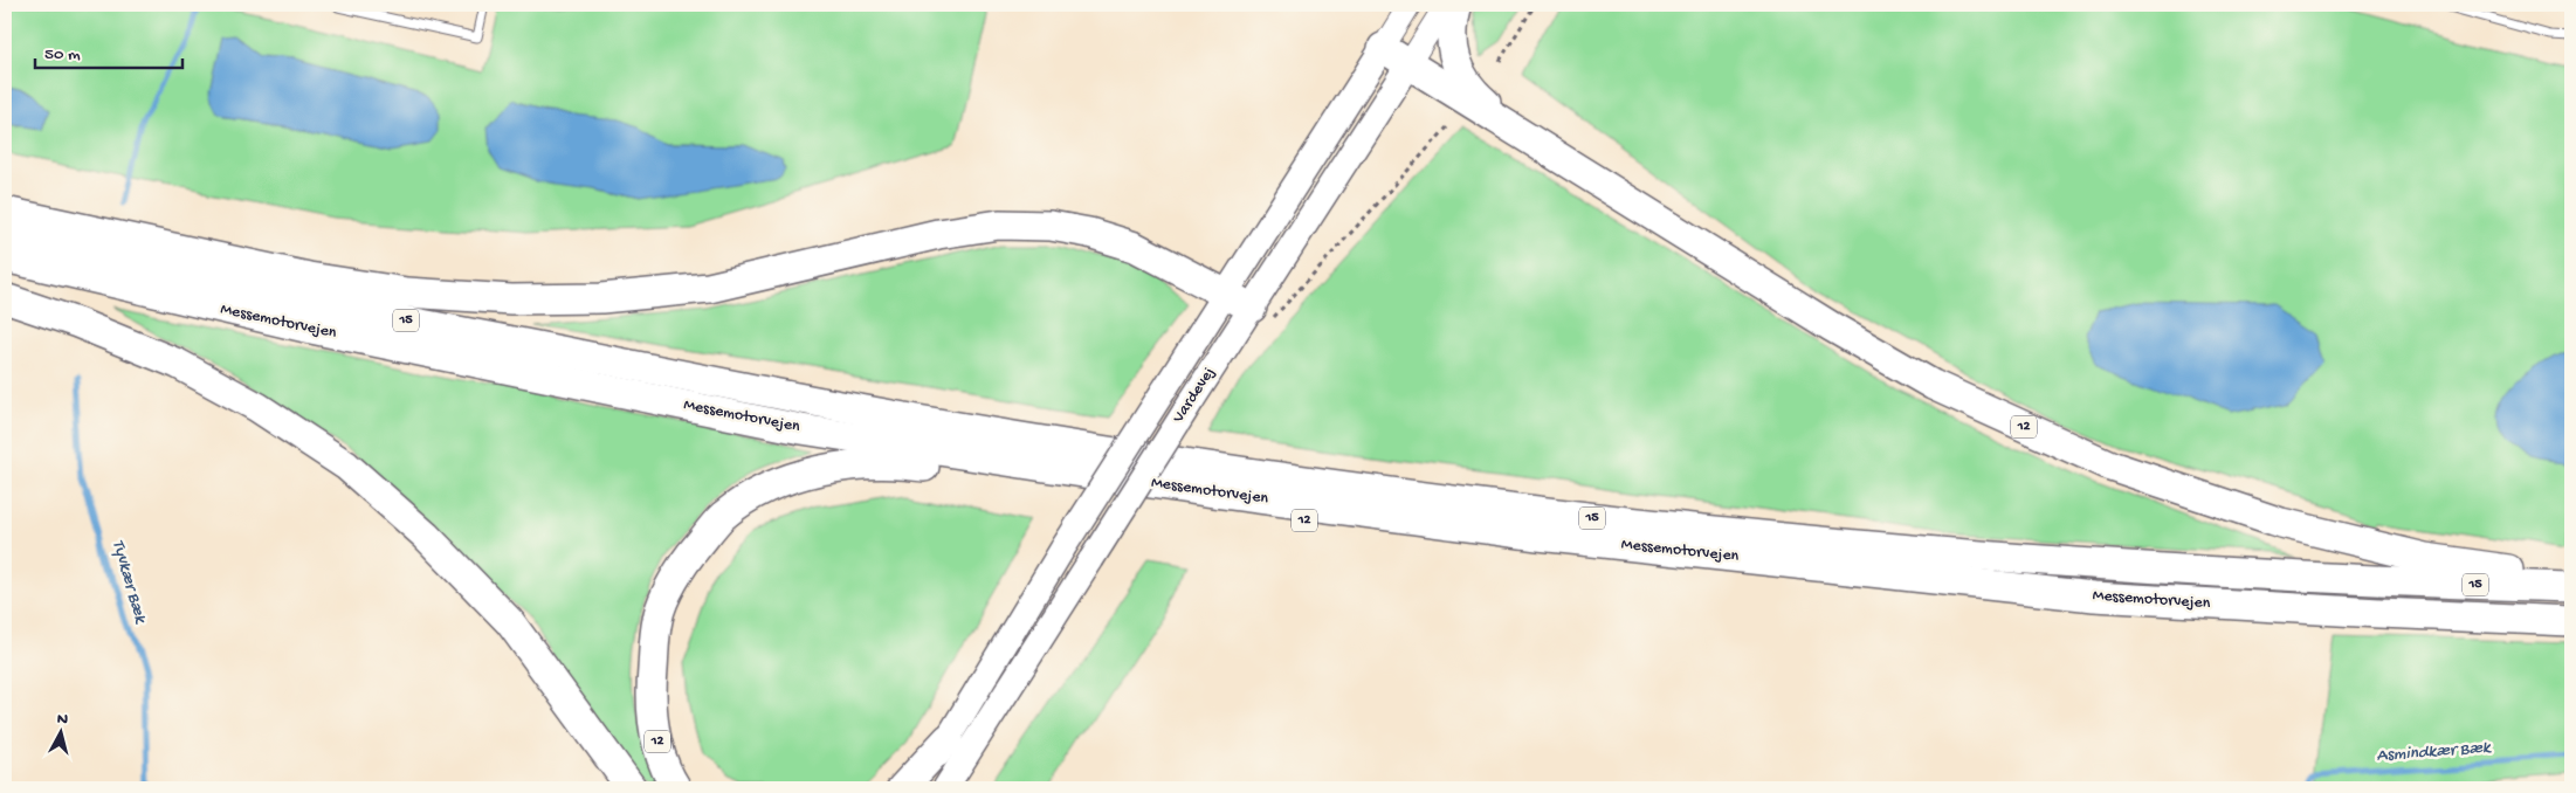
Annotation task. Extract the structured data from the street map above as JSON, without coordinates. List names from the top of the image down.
{
  "streets": {
    "highway": ["15", "Messemotorvejen", "12"],
    "main road": ["Vardevej"]
  },
  "crossings": [
    ["Messemotorvejen", "12"],
    ["Vardevej", "12"]
  ],
  "water": ["Tyvkær Bæk", "Asmindkær Bæk"],
  "scale_bar": "50 m",
  "north": "top"
}
